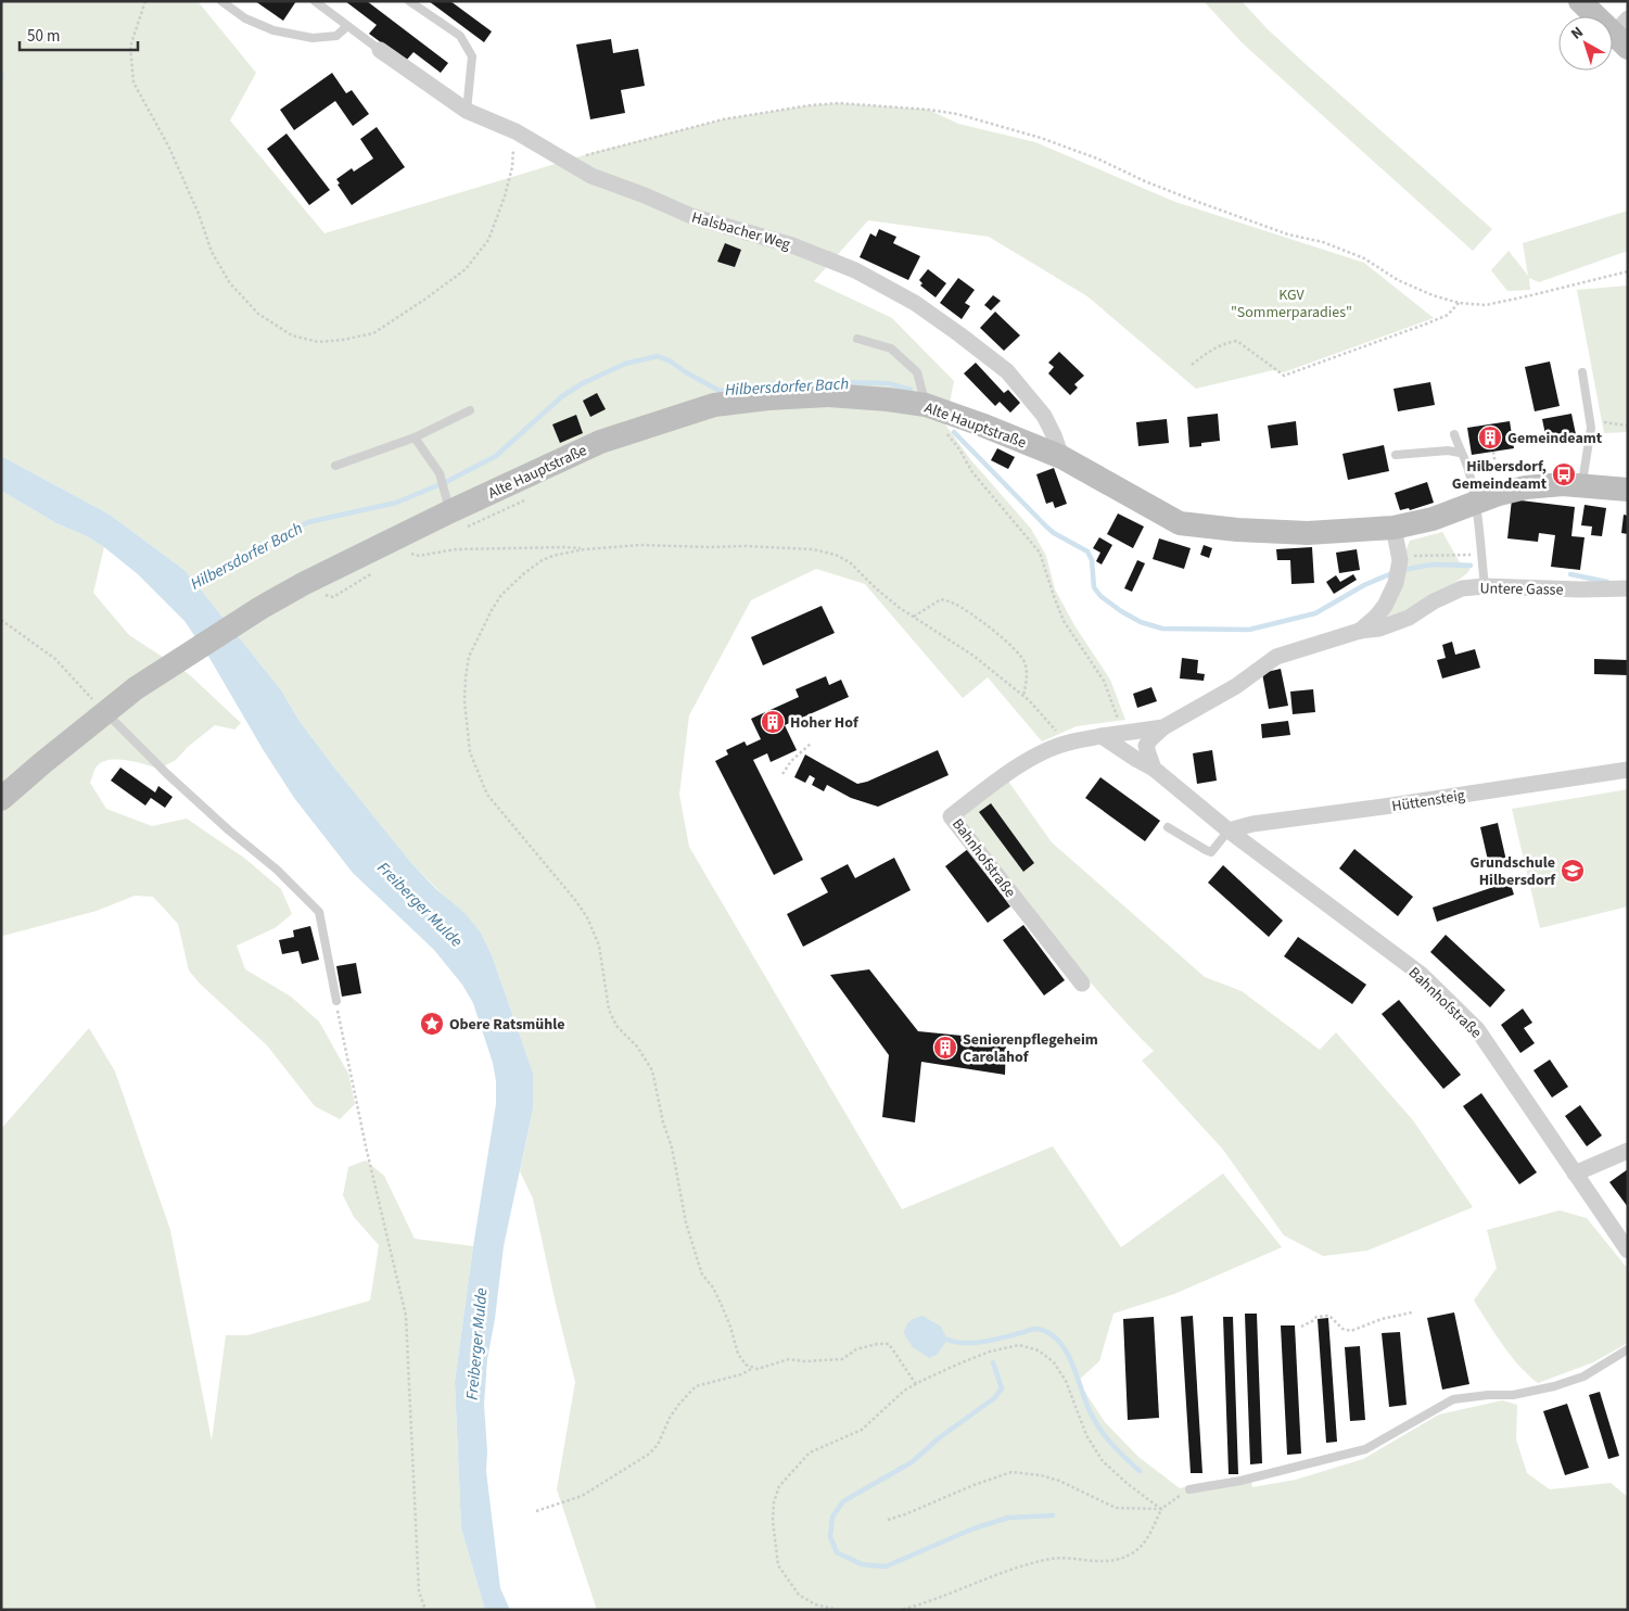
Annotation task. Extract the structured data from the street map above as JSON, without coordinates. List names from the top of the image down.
{
  "streets": {
    "main road": ["Alte Hauptstraße"],
    "street": [
      "Halsbacher Weg",
      "Untere Gasse",
      "Hüttensteig",
      "Bahnhofstraße"
    ]
  },
  "crossings": [
    ["Halsbacher Weg", "Alte Hauptstraße"],
    ["Alte Hauptstraße", "Bahnhofstraße"],
    ["Untere Gasse", "Bahnhofstraße"],
    ["Hüttensteig", "Bahnhofstraße"]
  ],
  "water": ["Hilbersdorfer Bach", "Freiberger Mulde"],
  "parks": ["KGV \"Sommerparadies\""],
  "places": {
    "building": ["Gemeindeamt", "Hoher Hof", "Seniorenpflegeheim Carolahof"],
    "bus stop": ["Hilbersdorf, Gemeindeamt"],
    "school or university": ["Grundschule Hilbersdorf"],
    "place": ["Obere Ratsmühle"]
  },
  "scale_bar": "50 m",
  "north": "top left"
}
